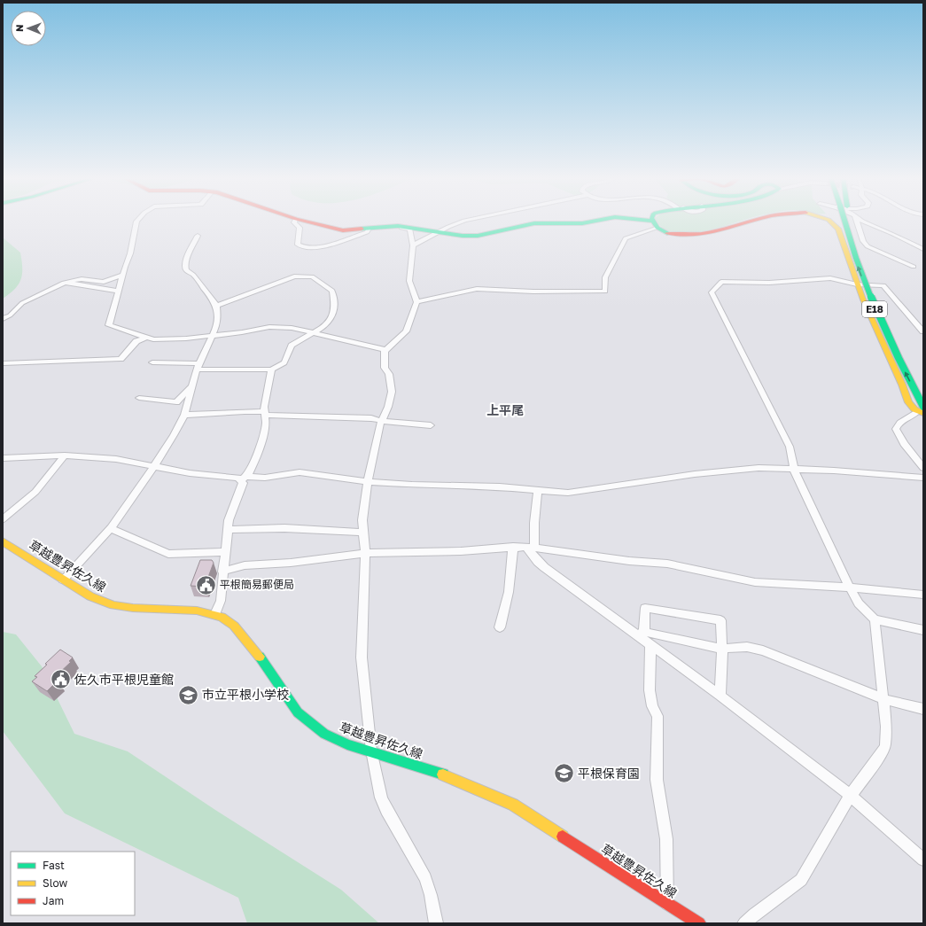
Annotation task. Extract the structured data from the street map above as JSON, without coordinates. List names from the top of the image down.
{
  "streets": {
    "main road": ["E18", "草越豊昇佐久線"]
  },
  "districts": ["上平尾"],
  "places": {
    "public building": ["平根簡易郵便局", "佐久市平根児童館"],
    "school or university": ["市立平根小学校", "平根保育園"]
  },
  "legend": ["Fast", "Slow", "Jam"],
  "north": "left"
}
